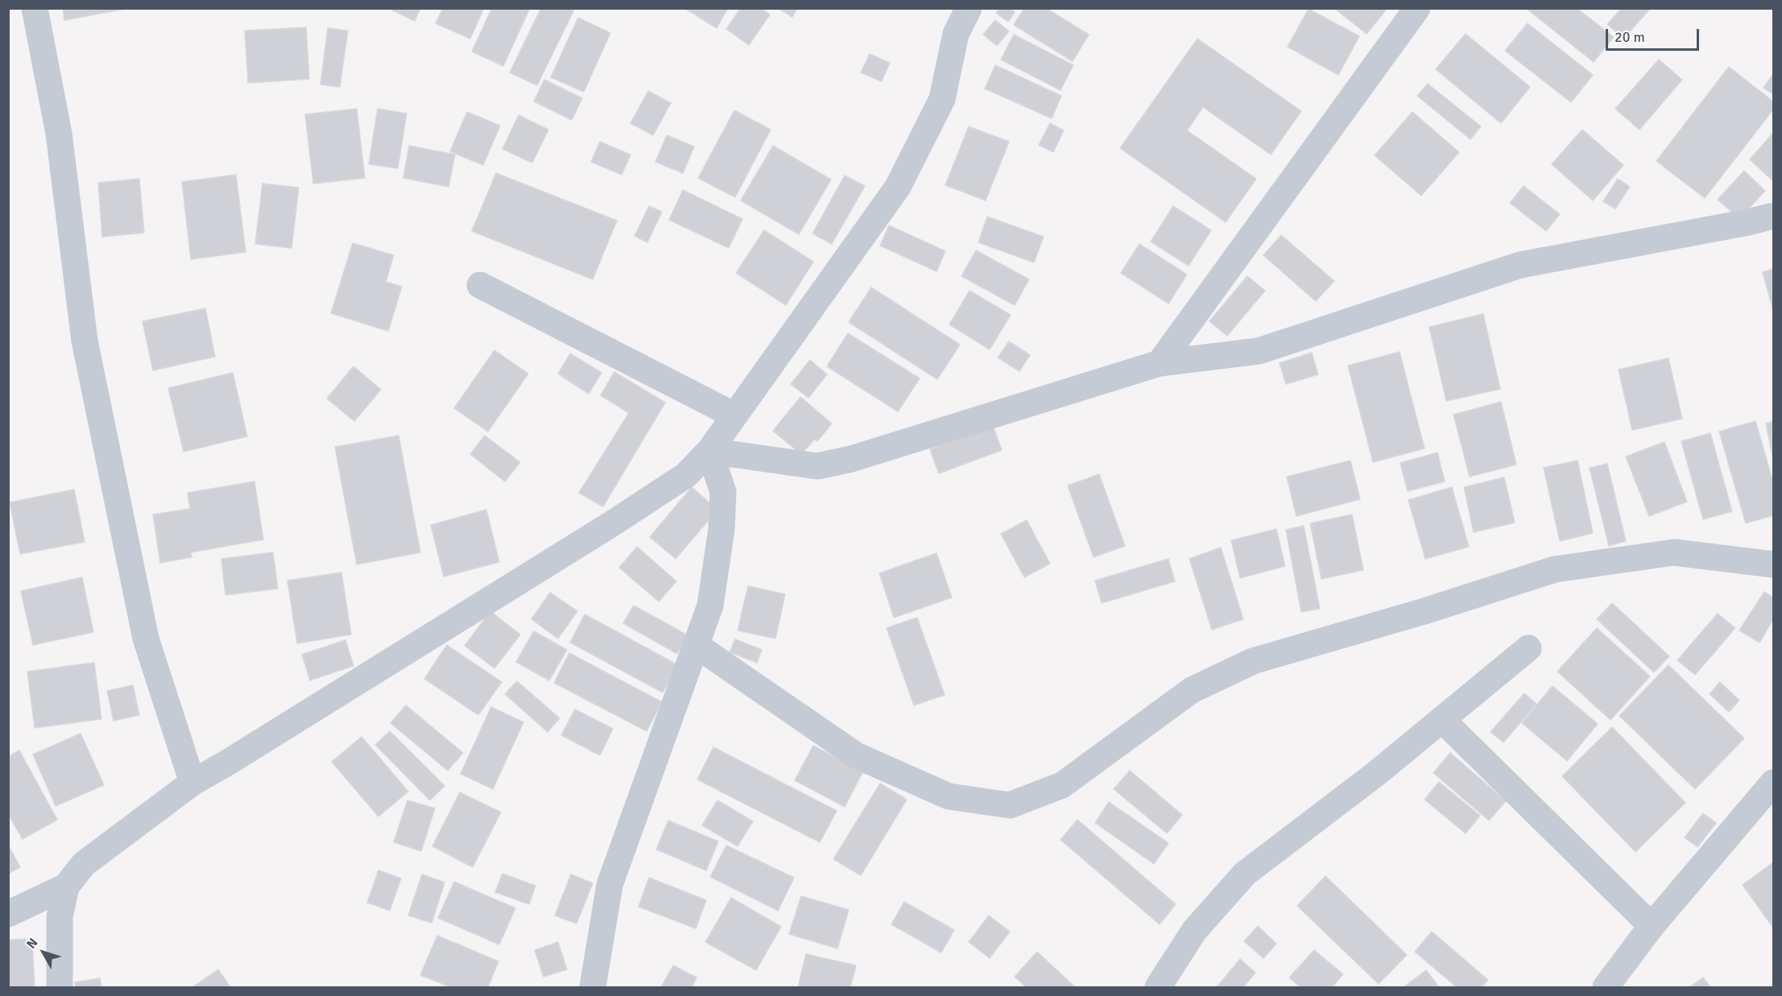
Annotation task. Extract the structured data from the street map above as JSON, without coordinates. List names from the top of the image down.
{
  "scale_bar": "20 m",
  "north": "top left"
}
